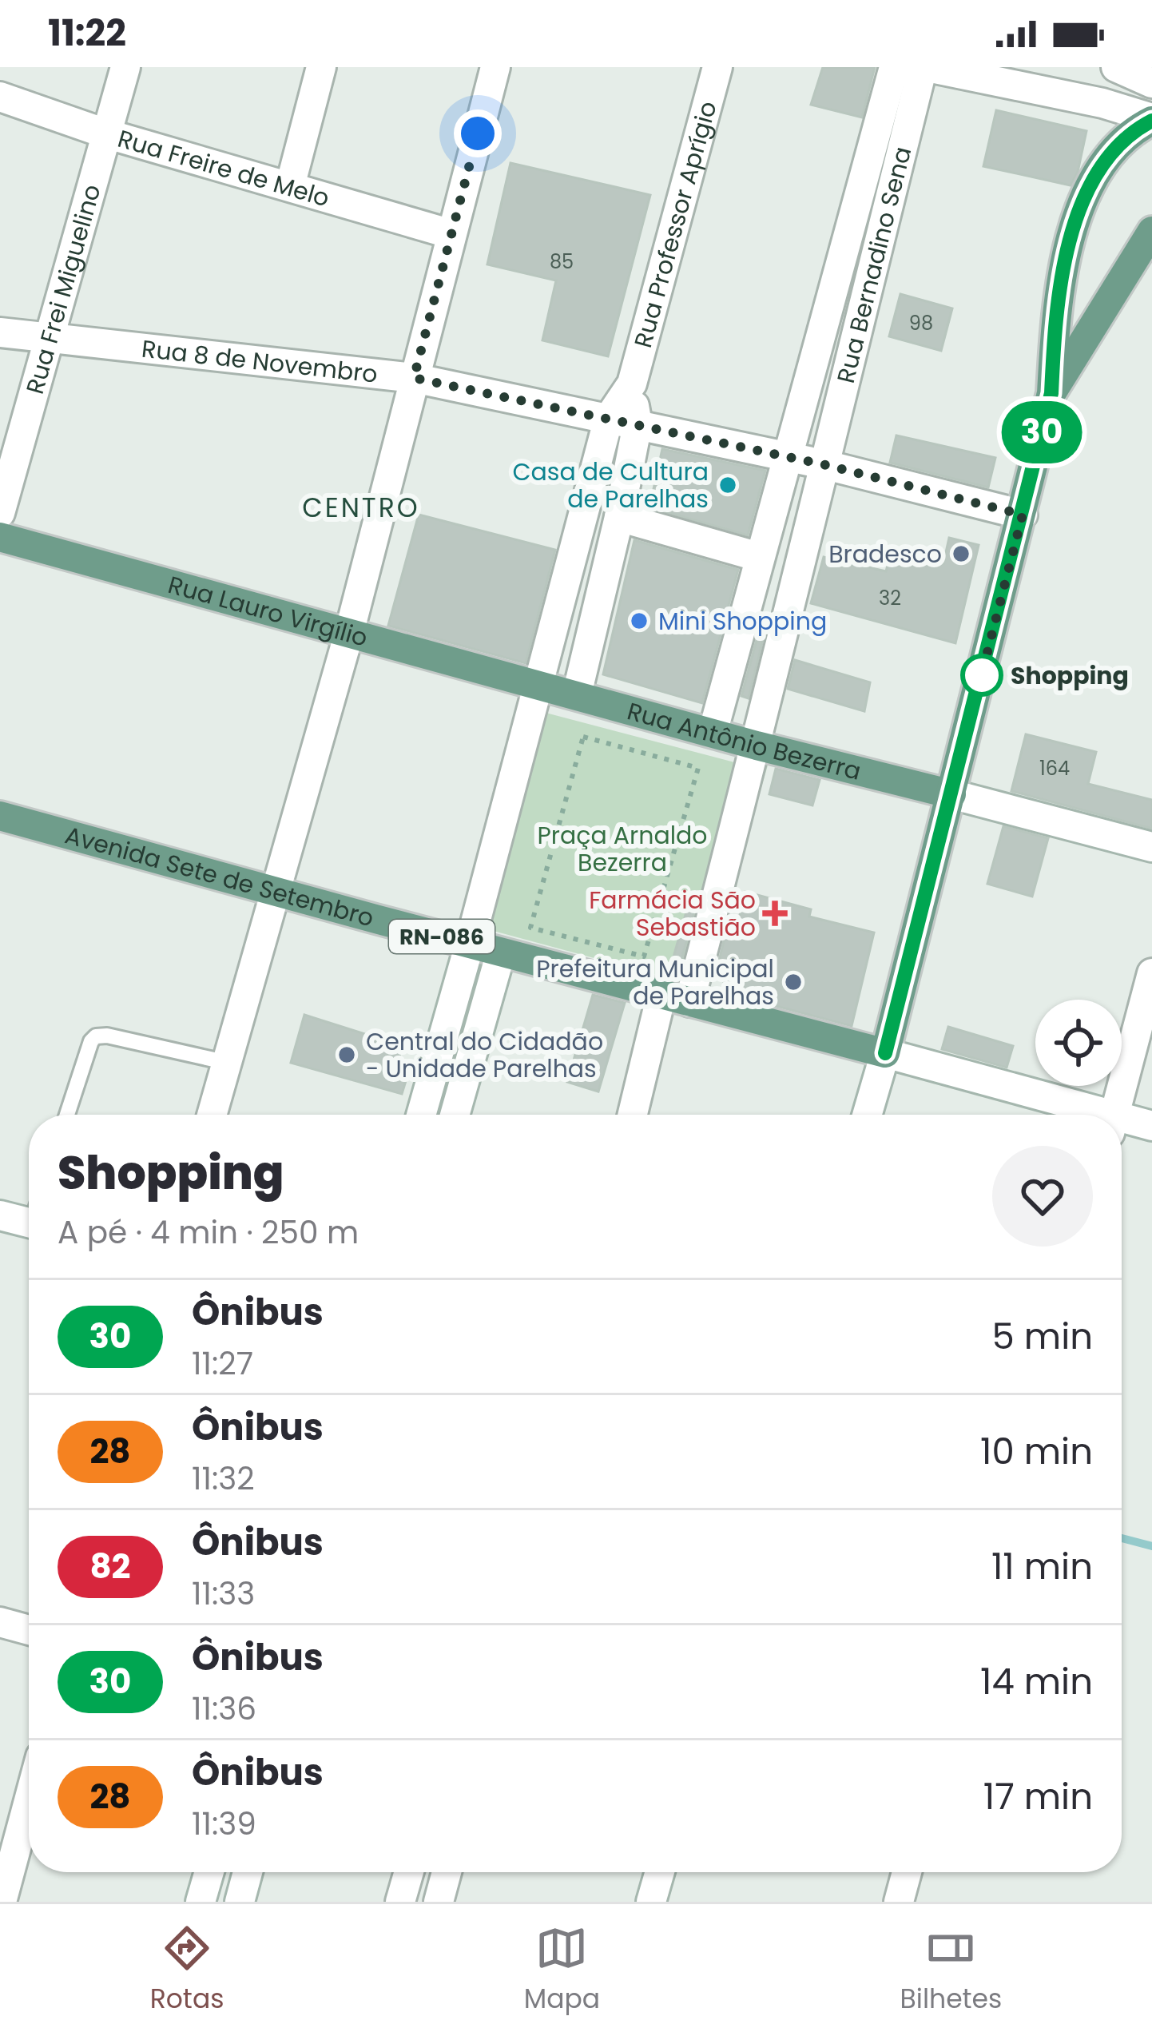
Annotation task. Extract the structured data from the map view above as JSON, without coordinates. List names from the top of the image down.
{
  "streets": {
    "main road": [
      "Rua Lauro Virgílio",
      "Rua Antônio Bezerra",
      "Avenida Sete de Setembro",
      "RN-086"
    ],
    "street": [
      "Rua Freire de Melo",
      "Rua Professor Aprígio",
      "Rua Bernadino Sena",
      "Rua Frei Miguelino",
      "Rua 8 de Novembro"
    ]
  },
  "crossings": [
    ["Rua Freire de Melo", "Rua Frei Miguelino"],
    ["Rua Professor Aprígio", "Rua 8 de Novembro"],
    ["Rua Professor Aprígio", "Rua Lauro Virgílio"],
    ["Rua Professor Aprígio", "Rua Antônio Bezerra"],
    ["Rua Professor Aprígio", "Avenida Sete de Setembro"],
    ["Rua Bernadino Sena", "Rua 8 de Novembro"],
    ["Rua Bernadino Sena", "Rua Antônio Bezerra"],
    ["Rua Frei Miguelino", "Rua 8 de Novembro"],
    ["Rua Lauro Virgílio", "Rua Antônio Bezerra"]
  ],
  "districts": ["CENTRO"],
  "parks": ["Praça Arnaldo Bezerra"],
  "places": {
    "other": [
      "Casa de Cultura de Parelhas",
      "Bradesco",
      "Mini Shopping",
      "Shopping",
      "Prefeitura Municipal de Parelhas",
      "Central do Cidadão - Unidade Parelhas"
    ],
    "health": ["Farmácia São Sebastião"]
  },
  "lines": ["bus line 30"],
  "house_numbers": [
    "85",
    "98",
    "32",
    "164"
  ],
  "page": {
    "status": "11:22",
    "on_map": "30",
    "heading": ["Shopping", "A pé · 4 min · 250 m"],
    "list": [
      {
        "mark": "30",
        "name": "Ônibus",
        "note": "11:27",
        "value": "5 min"
      },
      {
        "mark": "28",
        "name": "Ônibus",
        "note": "11:32",
        "value": "10 min"
      },
      {
        "mark": "82",
        "name": "Ônibus",
        "note": "11:33",
        "value": "11 min"
      },
      {
        "mark": "30",
        "name": "Ônibus",
        "note": "11:36",
        "value": "14 min"
      },
      {
        "mark": "28",
        "name": "Ônibus",
        "note": "11:39",
        "value": "17 min"
      }
    ],
    "tabs": ["Rotas", "Mapa", "Bilhetes"]
  }
}
